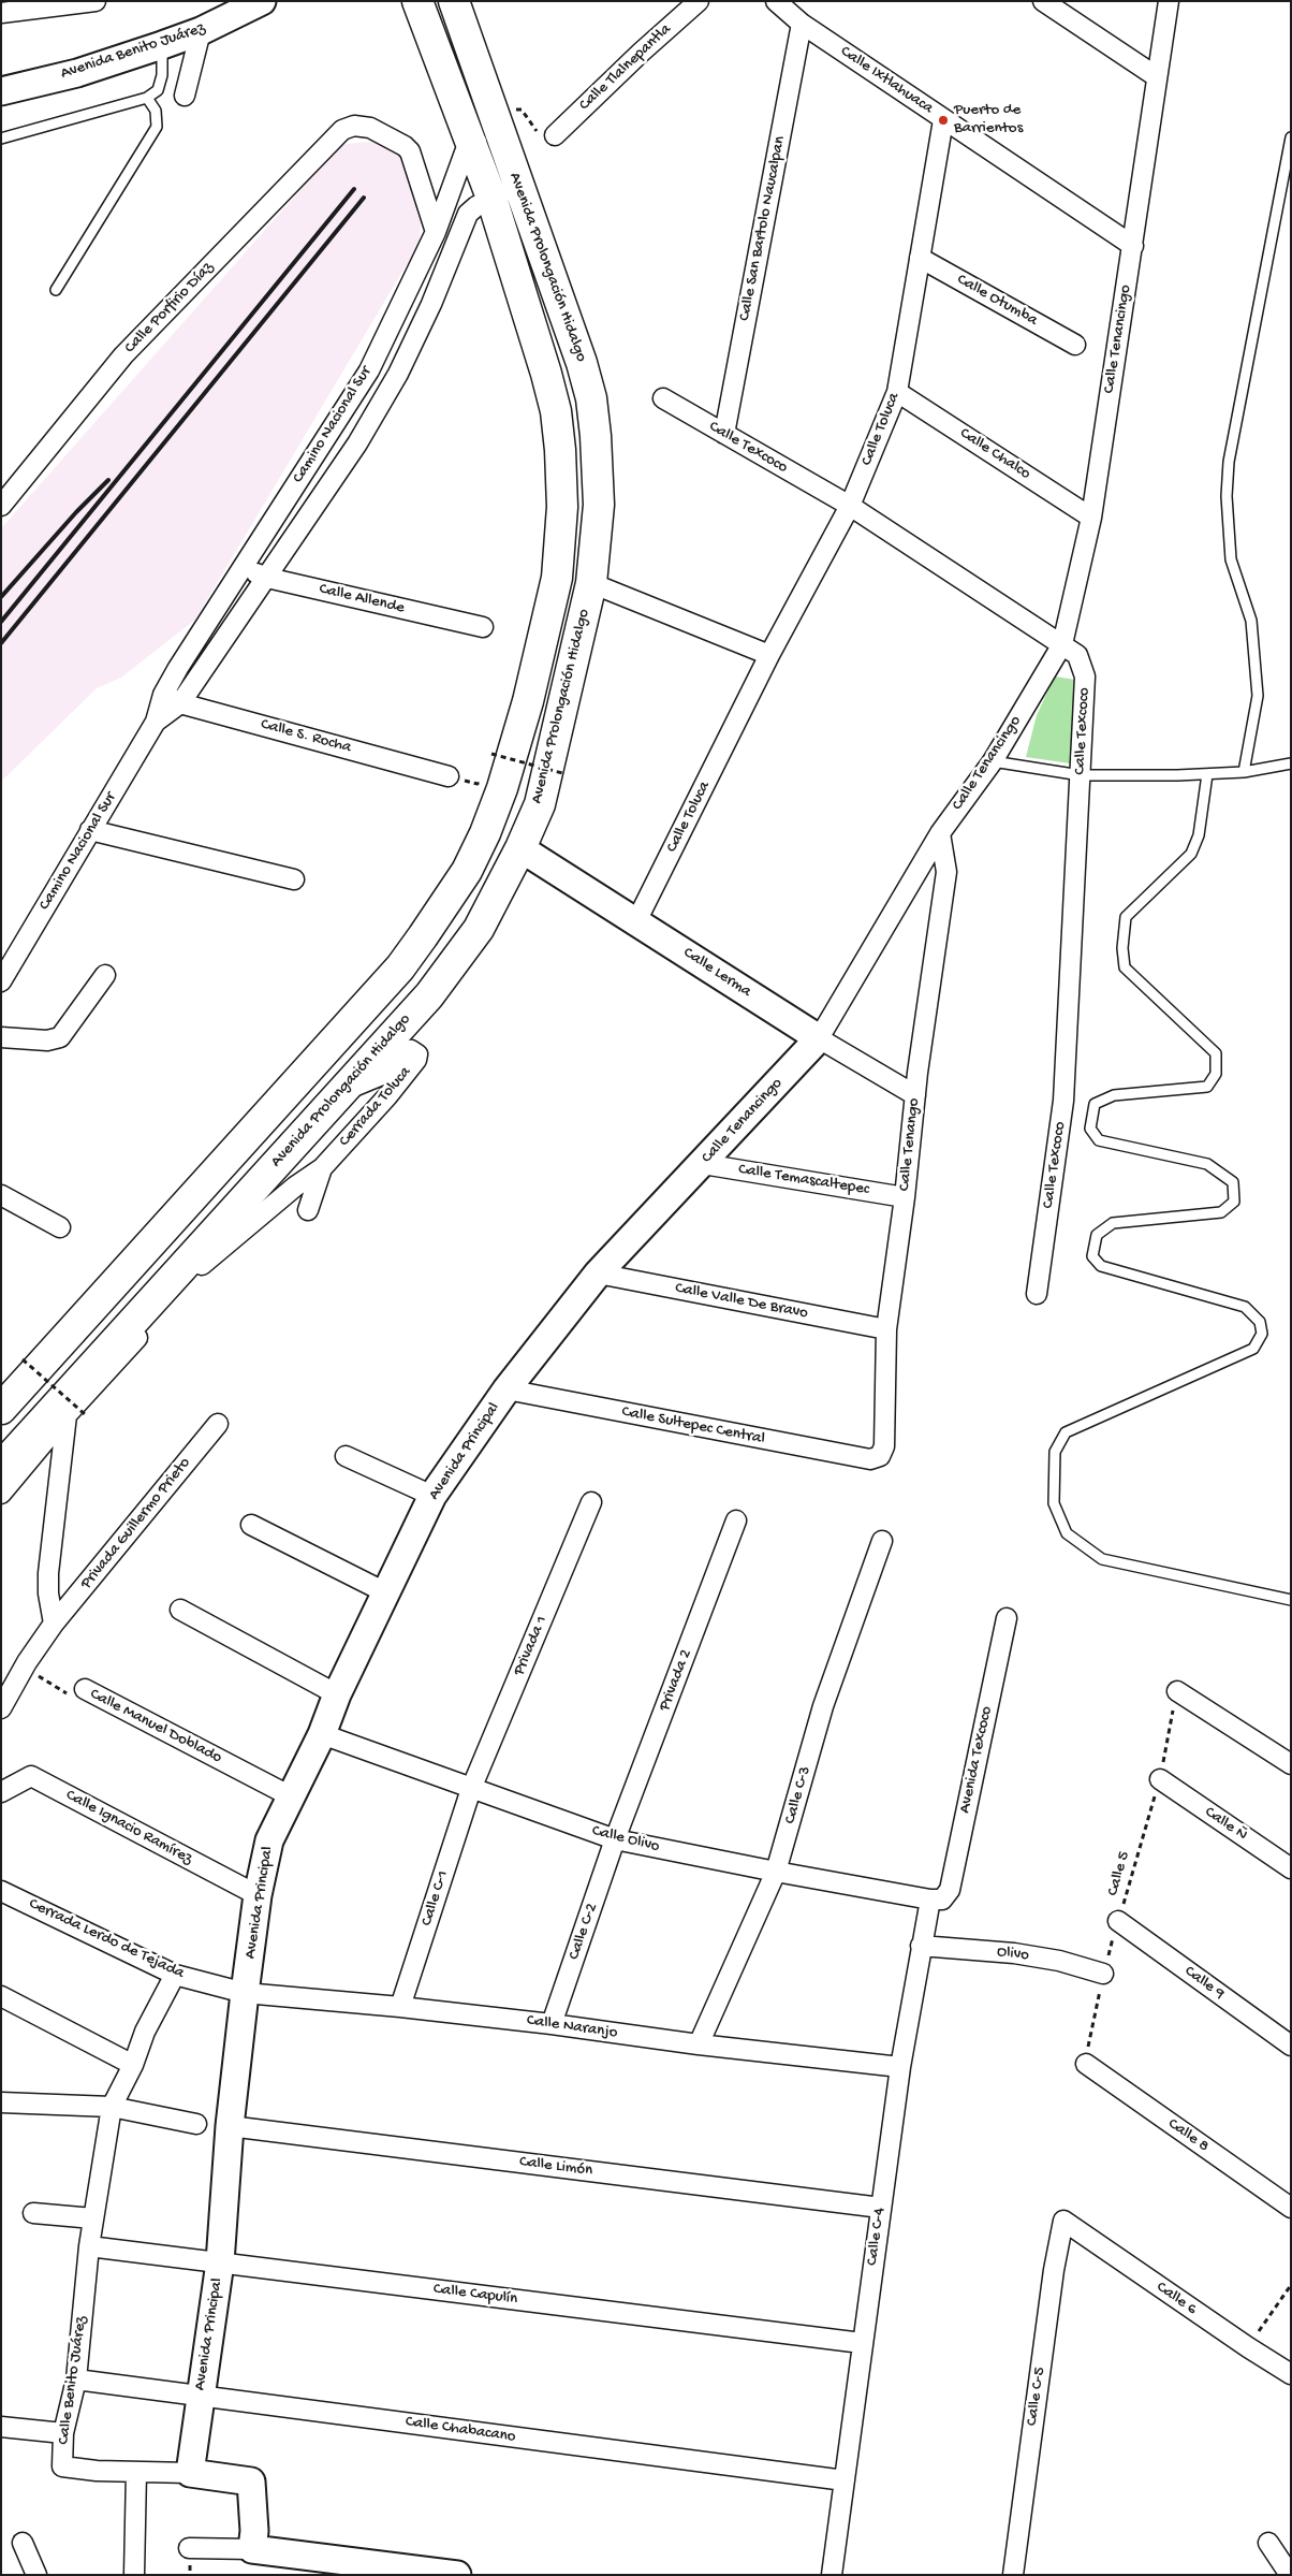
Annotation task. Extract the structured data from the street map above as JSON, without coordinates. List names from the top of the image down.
{
  "streets": {
    "highway": ["Avenida Prolongación Hidalgo"],
    "street": [
      "Avenida Benito Juárez",
      "Calle Tlalnepantla",
      "Calle Ixtlahuaca",
      "Calle San Bartolo Naucalpan",
      "Calle Otumba",
      "Calle Porfirio Díaz",
      "Calle Tenancingo",
      "Camino Nacional Sur",
      "Calle Toluca",
      "Calle Texcoco",
      "Calle Chalco",
      "Calle Allende",
      "Calle S. Rocha",
      "Calle Lerma",
      "Cerrada Toluca",
      "Calle Tenango",
      "Calle Temascaltepec",
      "Calle Valle De Bravo",
      "Calle Sultepec Central",
      "Avenida Principal",
      "Privada Guillermo Prieto",
      "Privada 1",
      "Privada 2",
      "Calle Manuel Doblado",
      "Avenida Texcoco",
      "Calle C-3",
      "Calle Ñ",
      "Calle Ignacio Ramírez",
      "Calle Olivo",
      "Calle C-1",
      "Calle C-2",
      "Cerrada Lerdo de Tejada",
      "Olivo",
      "Calle 9",
      "Calle Naranjo",
      "Calle 8",
      "Calle Limón",
      "Calle C-4",
      "Calle Capulín",
      "Calle 6",
      "Calle Benito Juárez",
      "Calle C-5",
      "Calle Chabacano"
    ],
    "path": ["Calle 5"]
  },
  "crossings": [
    ["Calle Ixtlahuaca", "Calle San Bartolo Naucalpan"],
    ["Calle Ixtlahuaca", "Calle Tenancingo"],
    ["Calle Ixtlahuaca", "Calle Toluca"],
    ["Calle San Bartolo Naucalpan", "Calle Texcoco"],
    ["Avenida Prolongación Hidalgo", "Camino Nacional Sur"],
    ["Avenida Prolongación Hidalgo", "Calle Lerma"],
    ["Avenida Prolongación Hidalgo", "Cerrada Toluca"],
    ["Calle Otumba", "Calle Toluca"],
    ["Calle Porfirio Díaz", "Camino Nacional Sur"],
    ["Calle Tenancingo", "Calle Texcoco"],
    ["Calle Tenancingo", "Calle Chalco"],
    ["Calle Tenancingo", "Calle Lerma"],
    ["Calle Tenancingo", "Calle Tenango"],
    ["Calle Tenancingo", "Calle Temascaltepec"],
    ["Calle Tenancingo", "Calle Valle De Bravo"],
    ["Calle Tenancingo", "Calle Sultepec Central"],
    ["Calle Tenancingo", "Avenida Principal"],
    ["Camino Nacional Sur", "Calle Allende"],
    ["Camino Nacional Sur", "Calle S. Rocha"],
    ["Calle Toluca", "Calle Texcoco"],
    ["Calle Toluca", "Calle Chalco"],
    ["Calle Toluca", "Calle Lerma"],
    ["Calle Lerma", "Calle Tenango"],
    ["Calle Tenango", "Calle Temascaltepec"],
    ["Calle Tenango", "Calle Valle De Bravo"],
    ["Calle Tenango", "Calle Sultepec Central"],
    ["Calle Sultepec Central", "Avenida Principal"],
    ["Avenida Principal", "Calle Manuel Doblado"],
    ["Avenida Principal", "Calle Ignacio Ramírez"],
    ["Avenida Principal", "Calle Olivo"],
    ["Avenida Principal", "Cerrada Lerdo de Tejada"],
    ["Avenida Principal", "Calle Naranjo"],
    ["Avenida Principal", "Calle Limón"],
    ["Avenida Principal", "Calle Capulín"],
    ["Avenida Principal", "Calle Benito Juárez"],
    ["Avenida Principal", "Calle Chabacano"],
    ["Privada Guillermo Prieto", "Calle Manuel Doblado"],
    ["Privada 1", "Calle Olivo"],
    ["Privada 1", "Calle C-1"],
    ["Privada 2", "Calle Olivo"],
    ["Privada 2", "Calle C-2"],
    ["Avenida Texcoco", "Calle Olivo"],
    ["Avenida Texcoco", "Calle C-4"],
    ["Calle C-3", "Calle Olivo"],
    ["Calle C-3", "Calle Naranjo"],
    ["Calle Ñ", "Calle 5"],
    ["Calle Olivo", "Calle C-1"],
    ["Calle Olivo", "Calle C-2"],
    ["Calle Olivo", "Calle C-4"],
    ["Calle 5", "Olivo"],
    ["Calle 5", "Calle 9"],
    ["Calle 5", "Calle 8"],
    ["Calle C-1", "Calle Naranjo"],
    ["Calle C-2", "Calle Naranjo"],
    ["Cerrada Lerdo de Tejada", "Calle Naranjo"],
    ["Cerrada Lerdo de Tejada", "Calle Benito Juárez"],
    ["Olivo", "Calle C-4"],
    ["Calle Naranjo", "Calle C-4"],
    ["Calle Limón", "Calle C-4"],
    ["Calle C-4", "Calle Capulín"],
    ["Calle C-4", "Calle Chabacano"],
    ["Calle Capulín", "Calle Benito Juárez"],
    ["Calle 6", "Calle C-5"],
    ["Calle Benito Juárez", "Calle Chabacano"]
  ],
  "places": ["Puerto de Barrientos"]
}
